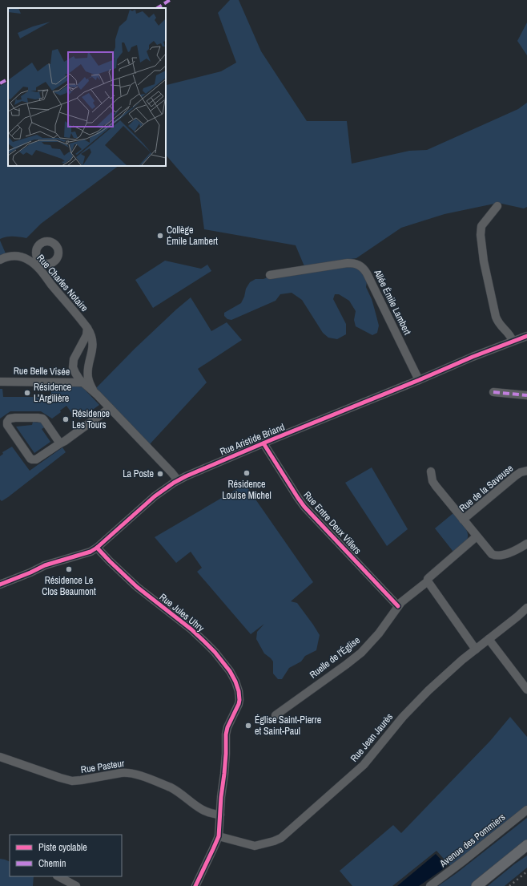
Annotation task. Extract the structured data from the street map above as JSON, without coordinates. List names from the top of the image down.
{
  "streets": {
    "street": [
      "Rue Charles Notaire",
      "Allée Émile Lambert",
      "Rue Belle Visée",
      "Rue Aristide Briand",
      "Rue de la Saveuse",
      "Rue Entre Deux Villers",
      "Rue Jules Uhry",
      "Ruelle de l'Église",
      "Rue Jean Jaurès",
      "Rue Pasteur",
      "Avenue des Pommiers"
    ]
  },
  "crossings": [
    ["Rue Charles Notaire", "Rue Belle Visée"],
    ["Rue Charles Notaire", "Rue Aristide Briand"],
    ["Allée Émile Lambert", "Rue Aristide Briand"],
    ["Rue Aristide Briand", "Rue Entre Deux Villers"],
    ["Rue Aristide Briand", "Rue Jules Uhry"],
    ["Rue Entre Deux Villers", "Ruelle de l'Église"],
    ["Rue Jules Uhry", "Rue Jean Jaurès"],
    ["Rue Jules Uhry", "Rue Pasteur"]
  ],
  "places": [
    "Collège Émile Lambert",
    "Résidence L’Argilière",
    "Résidence Les Tours",
    "Résidence Louise Michel",
    "La Poste",
    "Résidence Le Clos Beaumont",
    "Église Saint-Pierre et Saint-Paul"
  ],
  "legend": ["Piste cyclable", "Chemin"]
}
